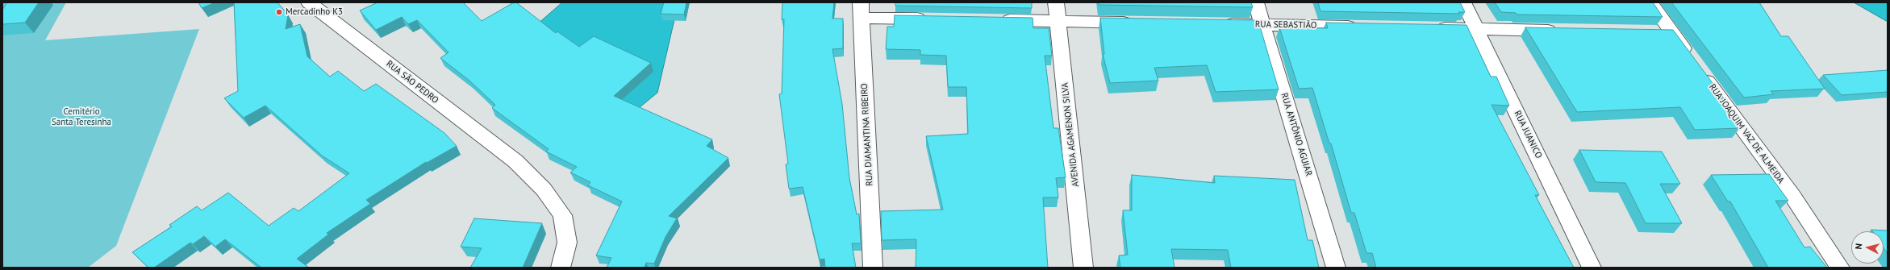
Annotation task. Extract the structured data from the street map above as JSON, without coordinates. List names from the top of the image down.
{
  "streets": {
    "street": [
      "RUA SEBASTIÃO",
      "RUA SÃO PEDRO",
      "RUA JOAQUIM VAZ DE ALMEIDA",
      "RUA DIAMANTINA RIBEIRO",
      "AVENIDA AGAMENON SILVA",
      "RUA ANTÔNIO AGUIAR",
      "RUA JUANICO"
    ]
  },
  "crossings": [
    ["RUA SEBASTIÃO", "RUA ANTÔNIO AGUIAR"]
  ],
  "parks": ["Cemitério Santa Teresinha"],
  "places": ["Mercadinho K3"],
  "north": "left"
}
